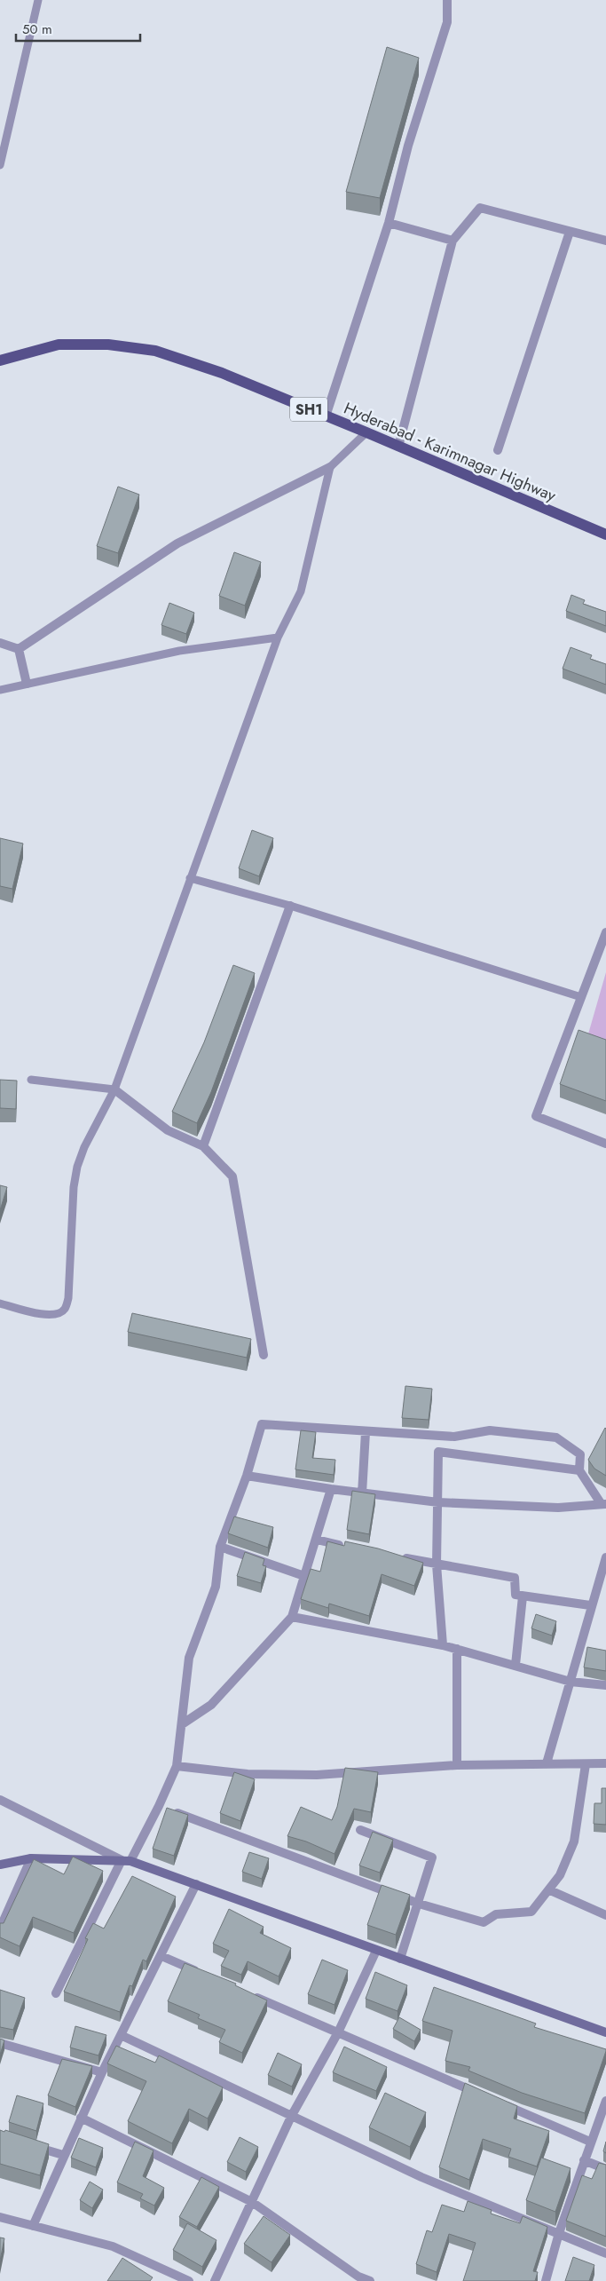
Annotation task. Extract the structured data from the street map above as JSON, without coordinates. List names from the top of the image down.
{
  "streets": {
    "main road": ["SH1", "Hyderabad - Karimnagar Highway"]
  },
  "scale_bar": "50 m"
}
